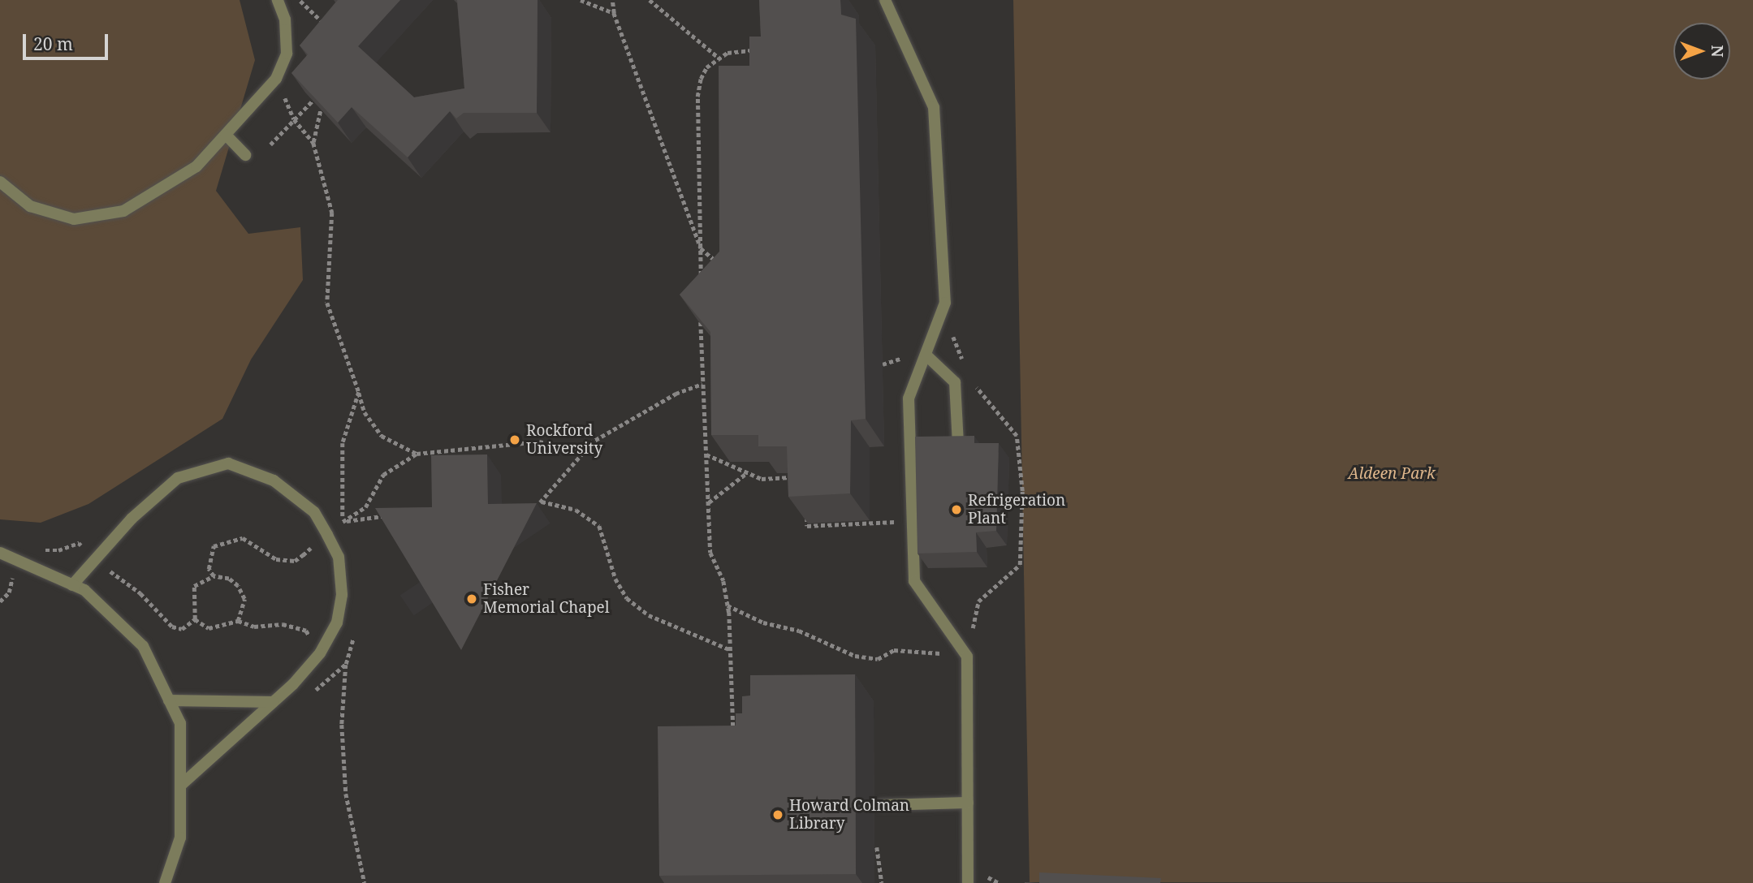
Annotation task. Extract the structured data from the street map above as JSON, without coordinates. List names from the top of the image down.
{
  "parks": ["Aldeen Park"],
  "places": [
    "Rockford University",
    "Refrigeration Plant",
    "Fisher Memorial Chapel",
    "Howard Colman Library"
  ],
  "scale_bar": "20 m",
  "north": "right"
}
